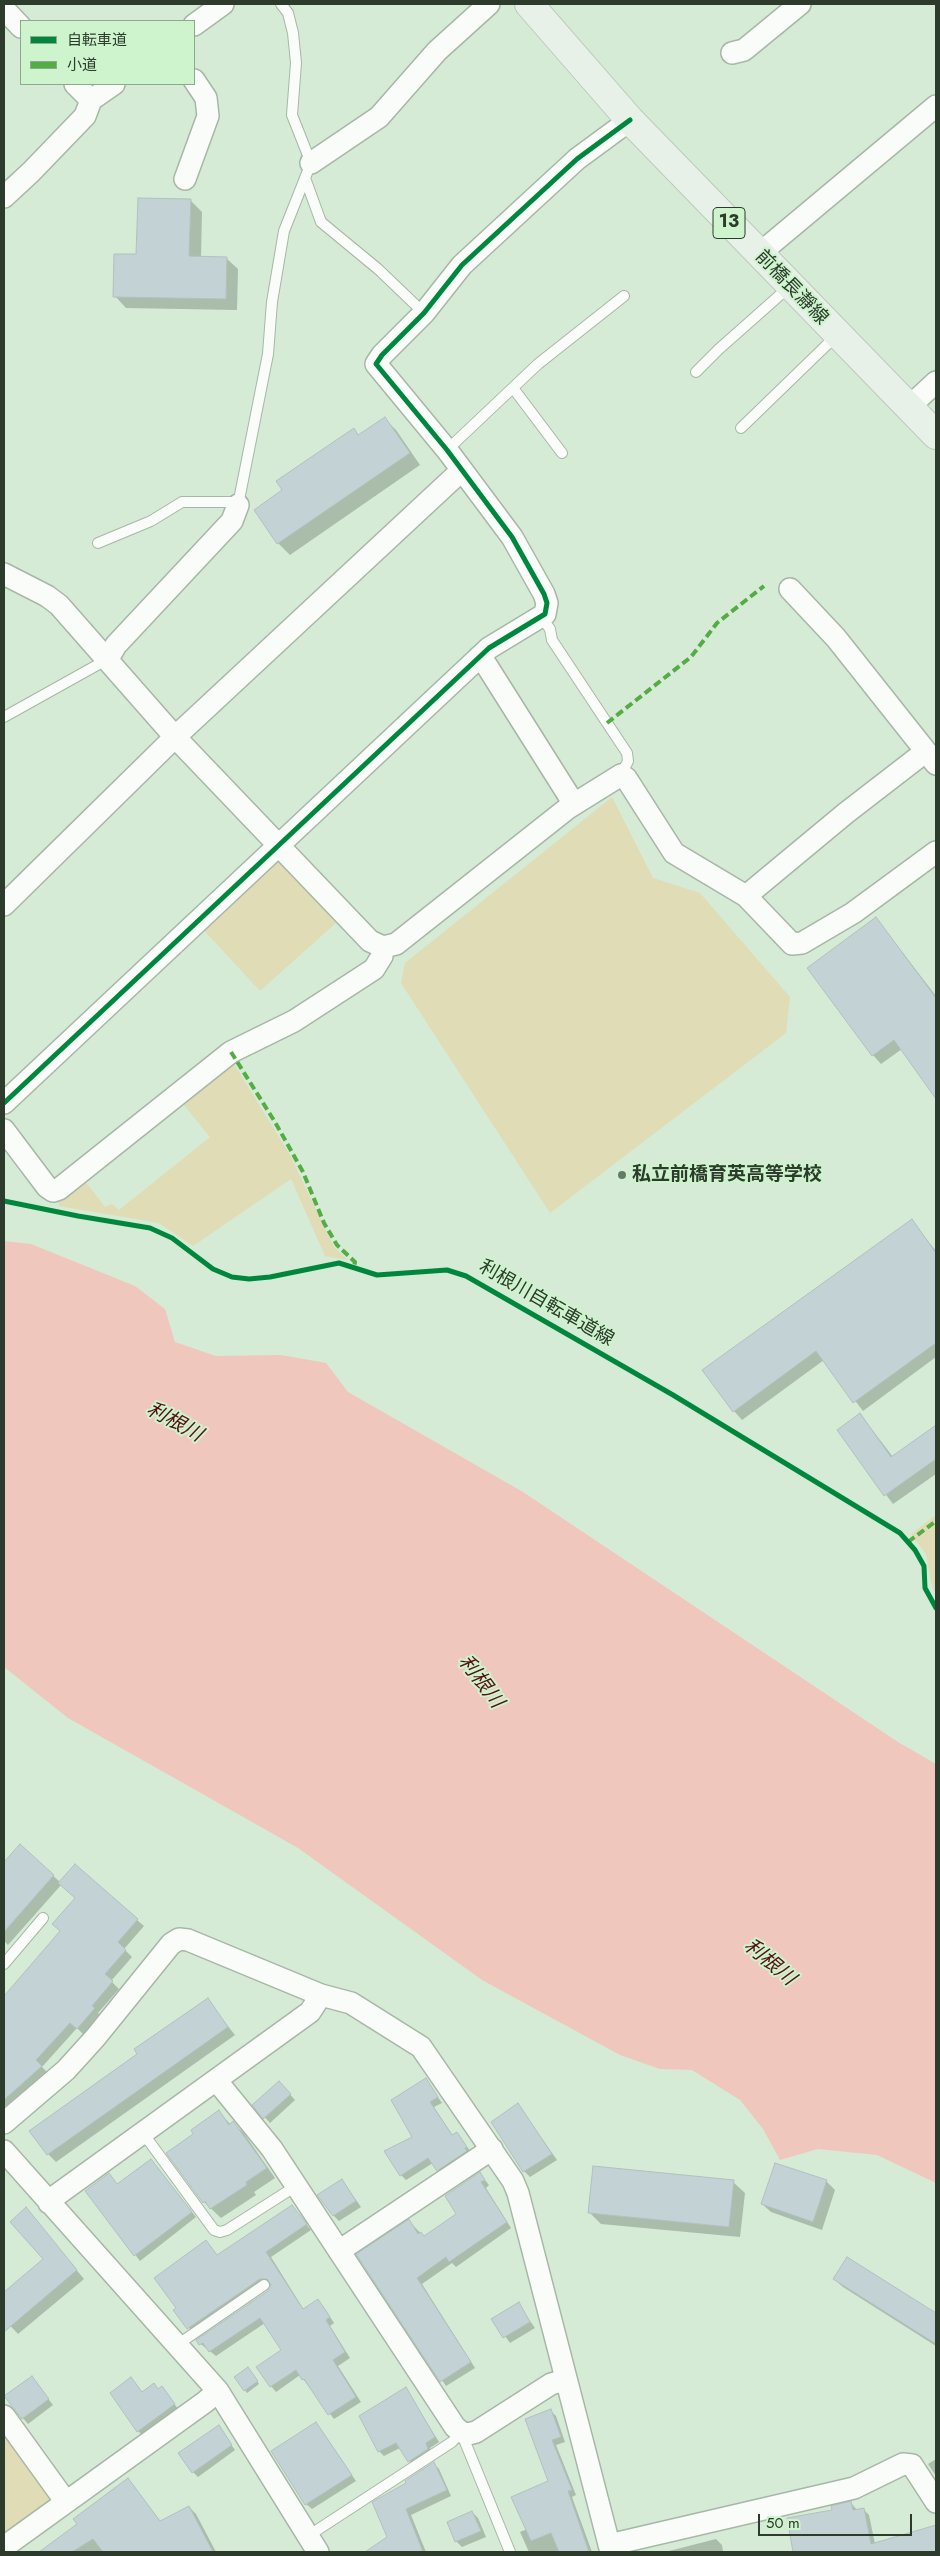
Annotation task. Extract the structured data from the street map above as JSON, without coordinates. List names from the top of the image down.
{
  "streets": {
    "main road": ["13", "前橋長瀞線"],
    "cycle path": ["利根川自転車道線"]
  },
  "water": ["利根川"],
  "places": ["私立前橋育英高等学校"],
  "legend": ["自転車道", "小道"],
  "scale_bar": "50 m"
}
